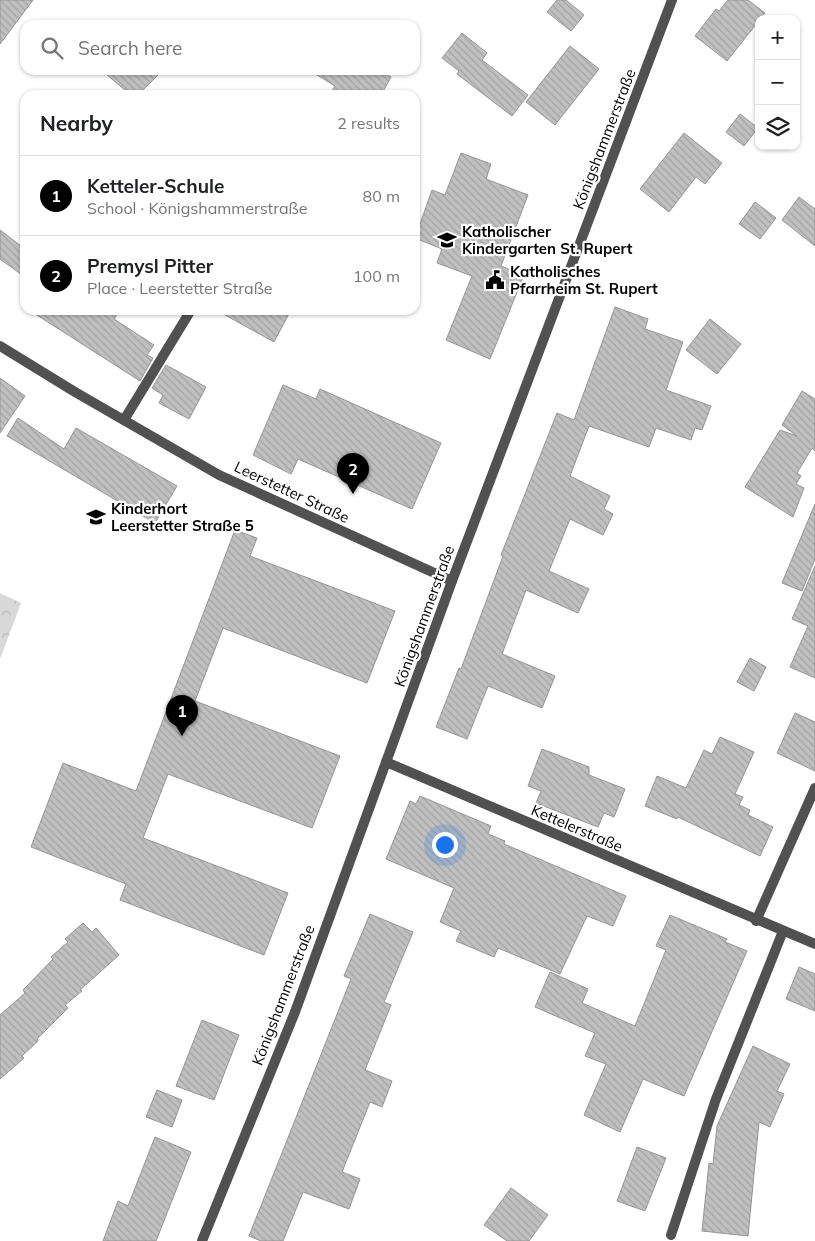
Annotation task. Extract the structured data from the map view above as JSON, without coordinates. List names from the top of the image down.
{
  "streets": {
    "street": ["Königshammerstraße", "Leerstetter Straße", "Kettelerstraße"]
  },
  "crossings": [
    ["Königshammerstraße", "Leerstetter Straße"],
    ["Königshammerstraße", "Kettelerstraße"]
  ],
  "places": {
    "school or university": ["Katholischer Kindergarten St. Rupert", "Kinderhort Leerstetter Straße 5"],
    "public building": ["Katholisches Pfarrheim St. Rupert"]
  },
  "page": {
    "map_buttons": ["+", "−"],
    "search": "Search here",
    "heading": ["Nearby", "2 results"],
    "list": [
      {
        "mark": "1",
        "name": "Ketteler-Schule",
        "note": "School · Königshammerstraße",
        "value": "80 m"
      },
      {
        "mark": "2",
        "name": "Premysl Pitter",
        "note": "Place · Leerstetter Straße",
        "value": "100 m"
      }
    ],
    "pins": ["2", "1"]
  }
}
